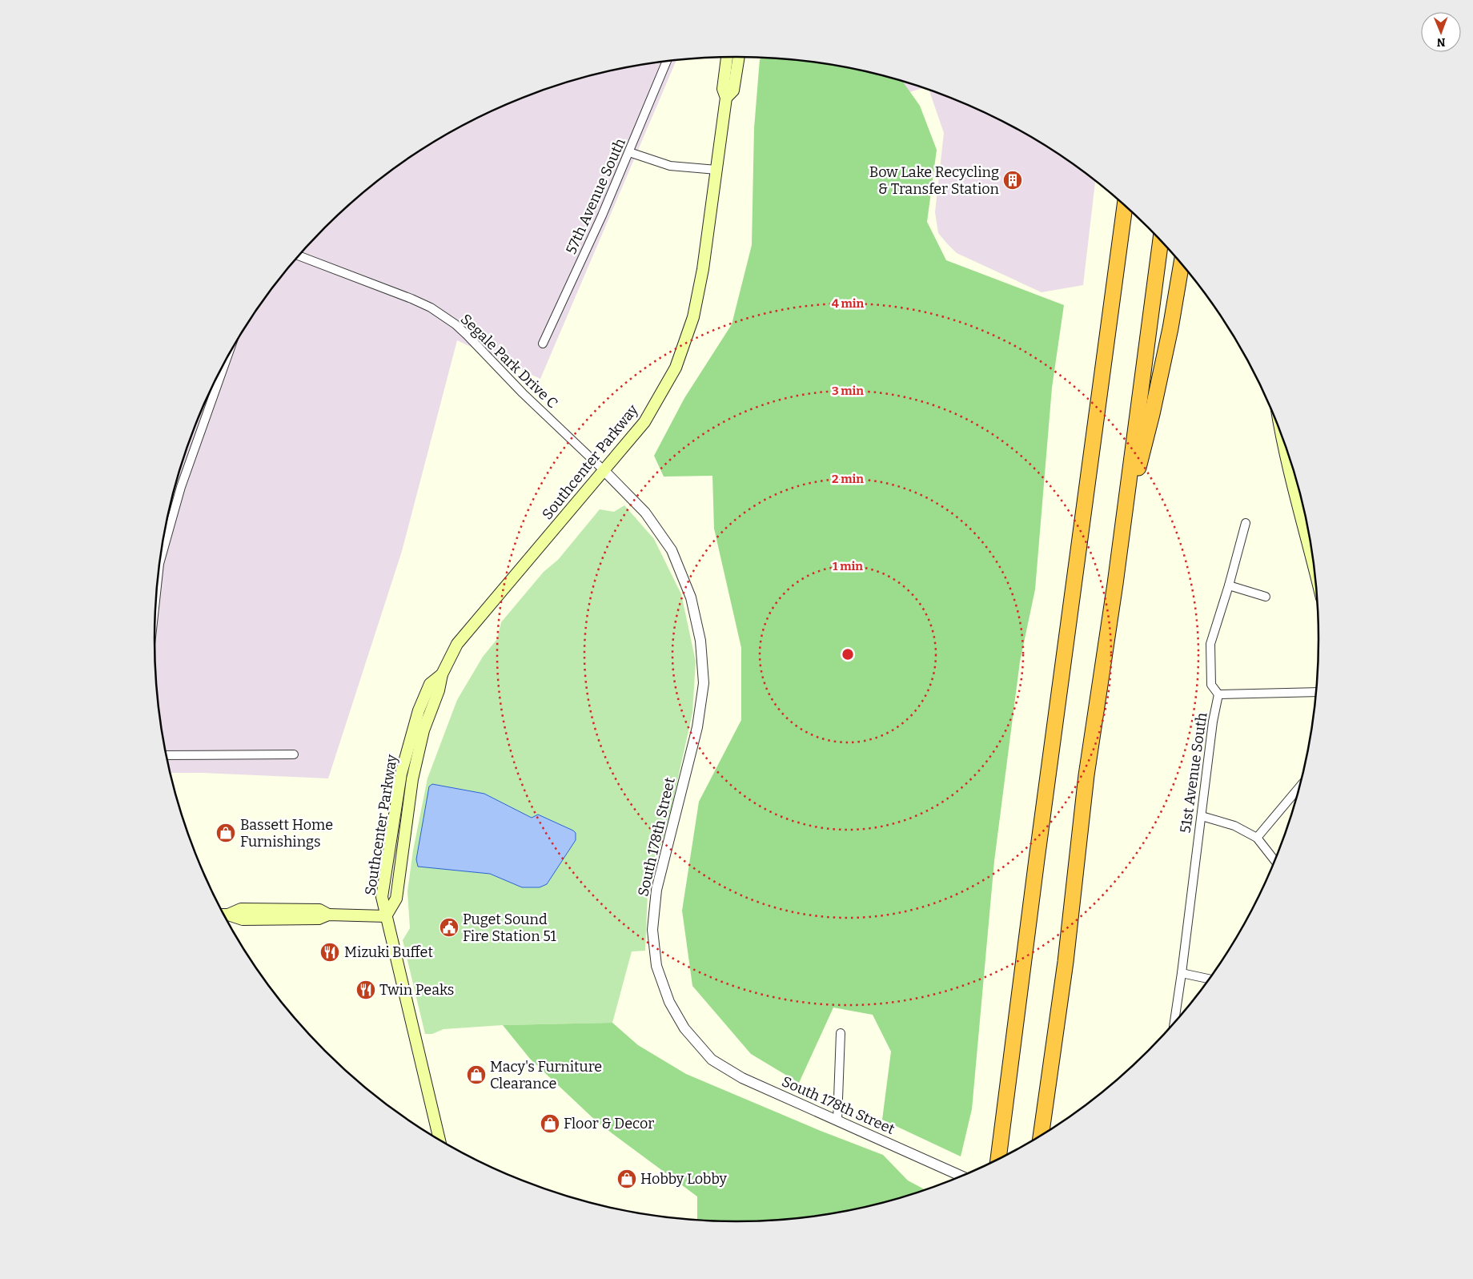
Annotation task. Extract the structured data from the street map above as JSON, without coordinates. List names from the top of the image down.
{
  "streets": {
    "main road": ["Southcenter Parkway"],
    "street": [
      "57th Avenue South",
      "Segale Park Drive C",
      "51st Avenue South",
      "South 178th Street"
    ]
  },
  "crossings": [
    ["Segale Park Drive C", "Southcenter Parkway"],
    ["Segale Park Drive C", "South 178th Street"],
    ["Southcenter Parkway", "South 178th Street"]
  ],
  "places": {
    "building": ["Bow Lake Recycling & Transfer Station"],
    "shop": [
      "Bassett Home Furnishings",
      "Macy's Furniture Clearance",
      "Floor & Decor",
      "Hobby Lobby"
    ],
    "public building": ["Puget Sound Fire Station 51"],
    "restaurant": ["Mizuki Buffet", "Twin Peaks"]
  },
  "north": "bottom",
  "rings": [
    "4 min",
    "3 min",
    "2 min",
    "1 min"
  ]
}
